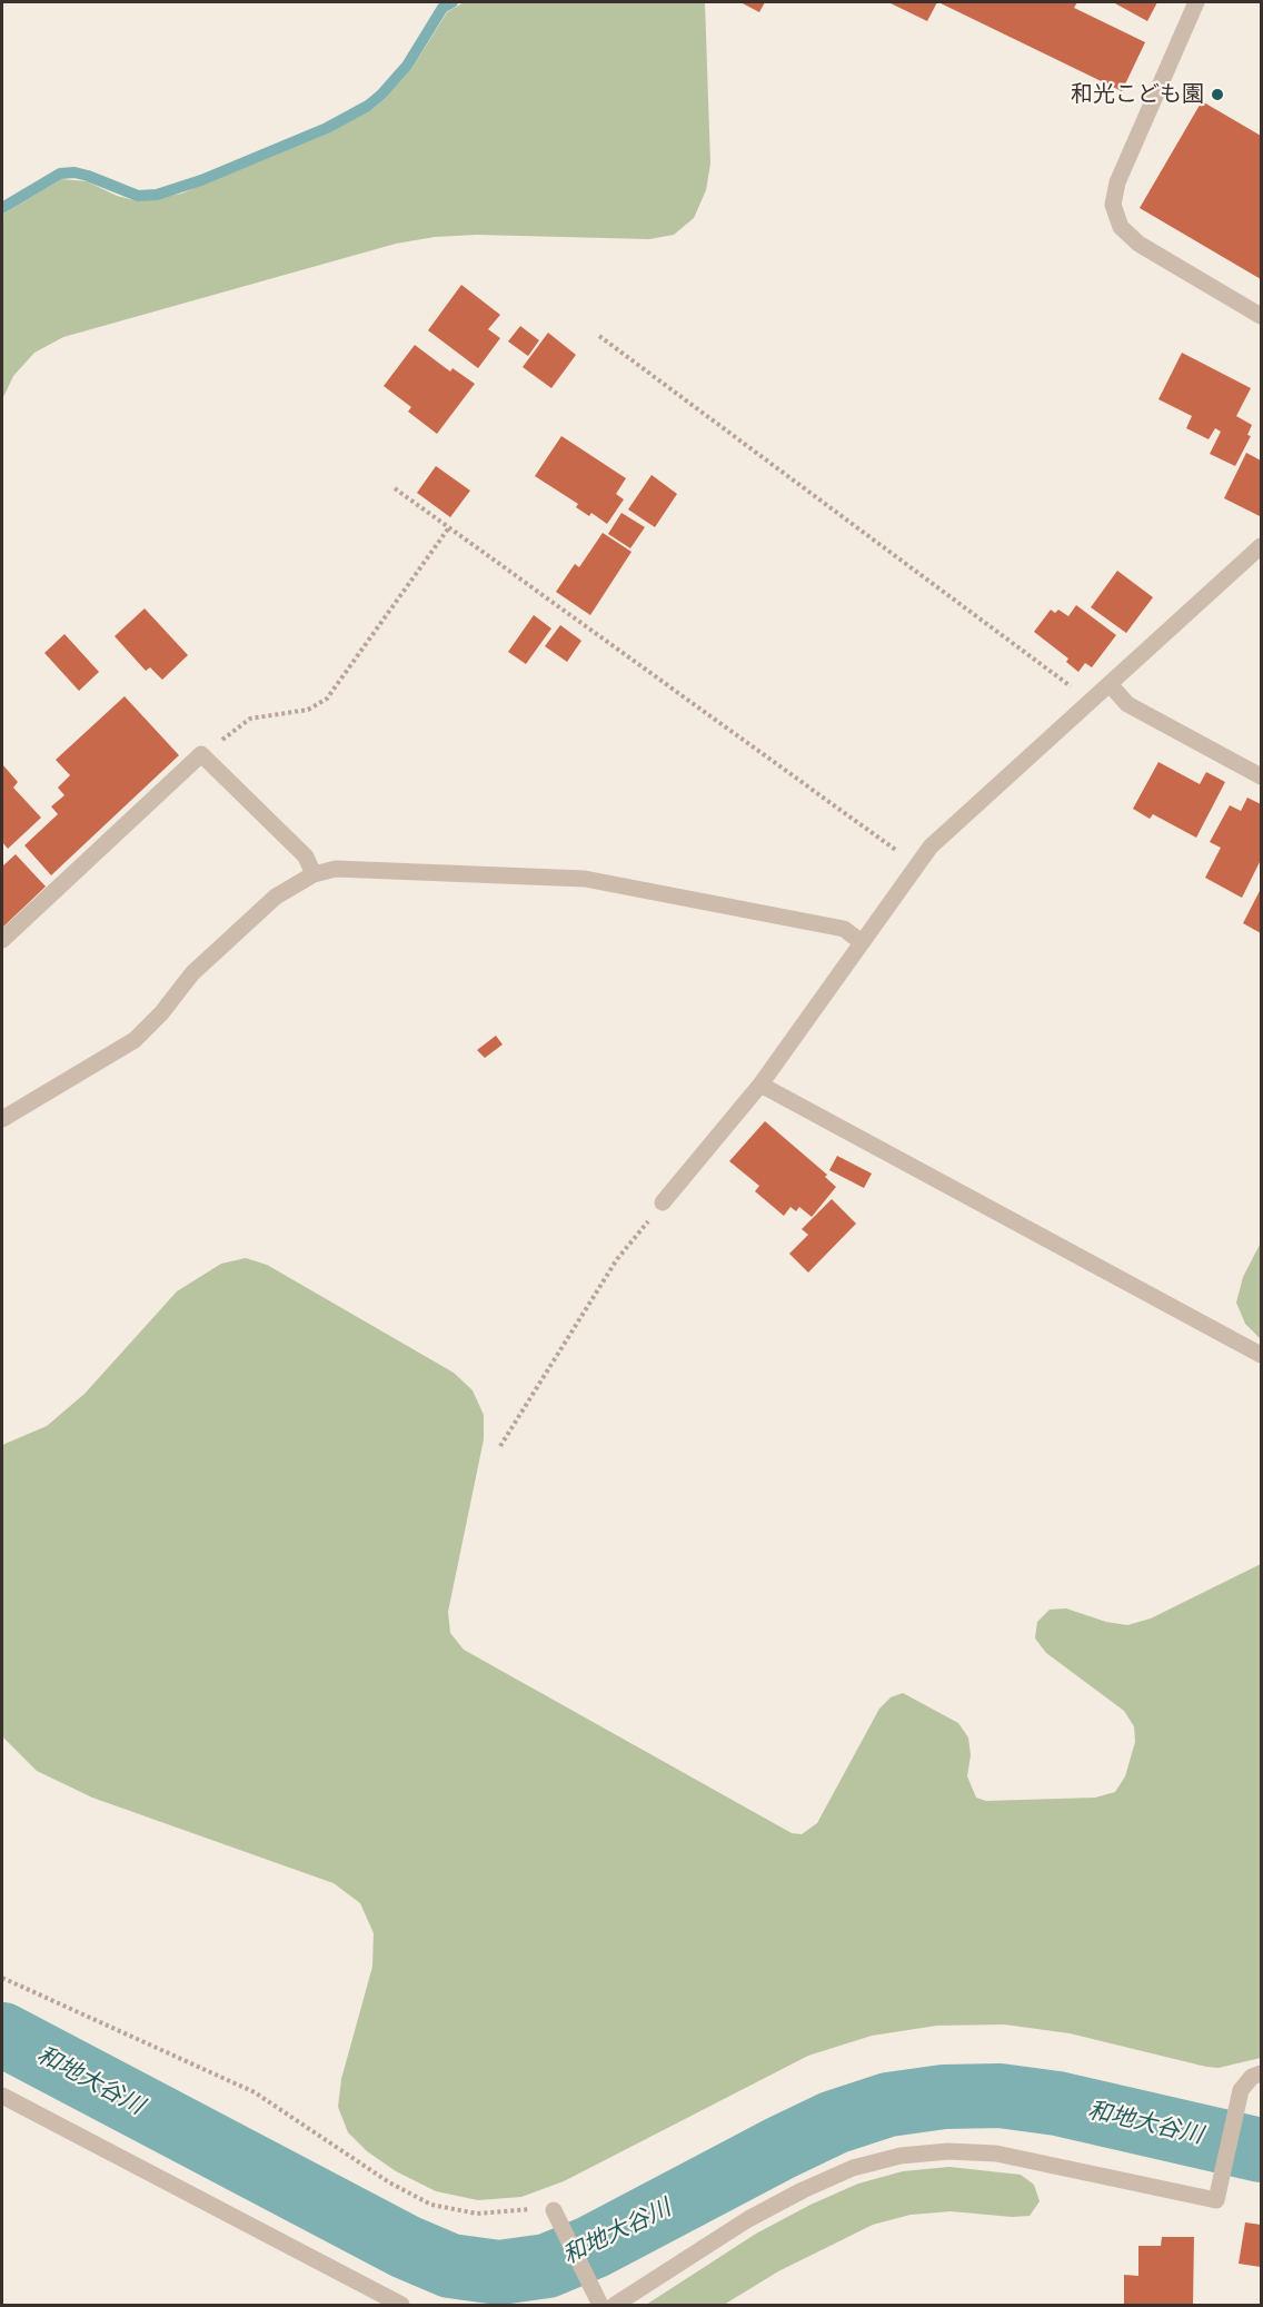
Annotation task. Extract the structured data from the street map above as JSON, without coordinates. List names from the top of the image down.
{
  "water": ["和地大谷川"],
  "places": ["和光こども園"]
}
